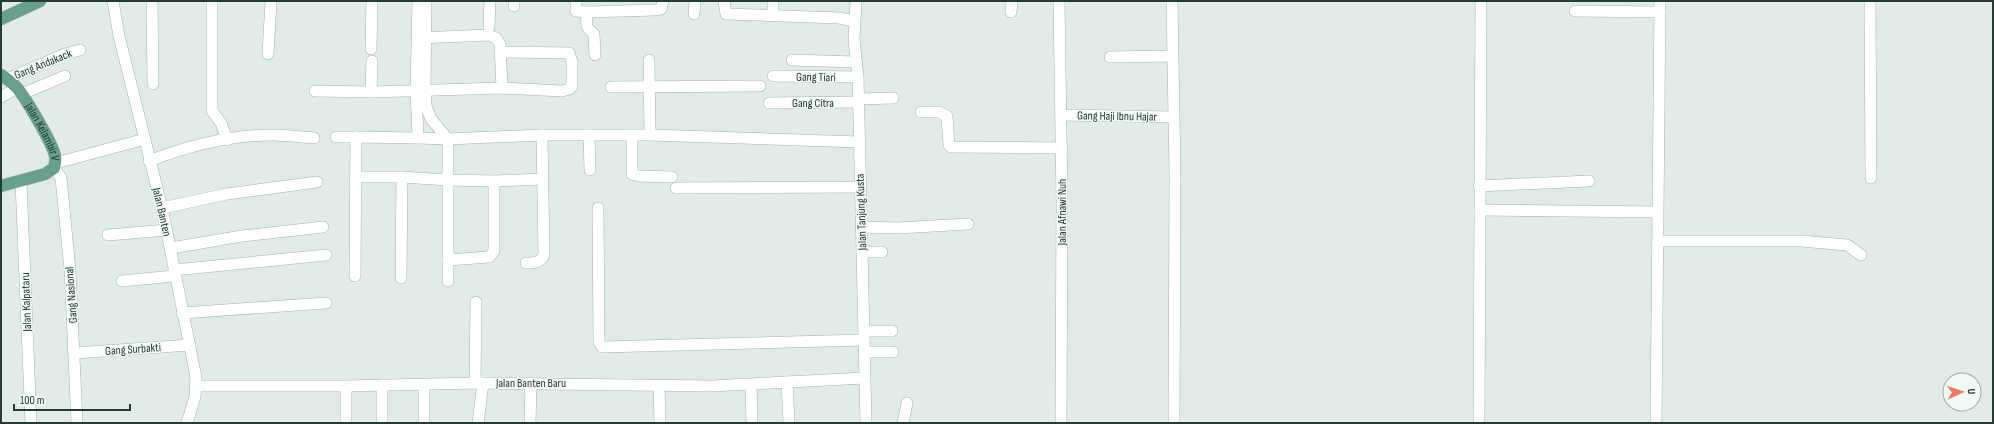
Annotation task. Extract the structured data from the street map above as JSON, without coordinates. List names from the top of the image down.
{
  "streets": {
    "main road": ["Jalan Kelambir V"],
    "street": [
      "Gang Andakack",
      "Gang Tiari",
      "Gang Citra",
      "Gang Haji Ibnu Hajar",
      "Jalan Banten",
      "Jalan Tanjung Kusta",
      "Jalan Afnawi Nuh",
      "Gang Nasional",
      "Jalan Kalpataru",
      "Gang Surbakti",
      "Jalan Banten Baru"
    ]
  },
  "crossings": [
    ["Gang Andakack", "Jalan Kelambir V"],
    ["Gang Tiari", "Jalan Tanjung Kusta"],
    ["Gang Citra", "Jalan Tanjung Kusta"],
    ["Gang Haji Ibnu Hajar", "Jalan Afnawi Nuh"],
    ["Jalan Kelambir V", "Gang Nasional"],
    ["Jalan Kelambir V", "Jalan Kalpataru"],
    ["Jalan Banten", "Gang Surbakti"],
    ["Jalan Banten", "Jalan Banten Baru"],
    ["Jalan Tanjung Kusta", "Jalan Banten Baru"],
    ["Gang Nasional", "Gang Surbakti"]
  ],
  "scale_bar": "100 m",
  "north": "right"
}
